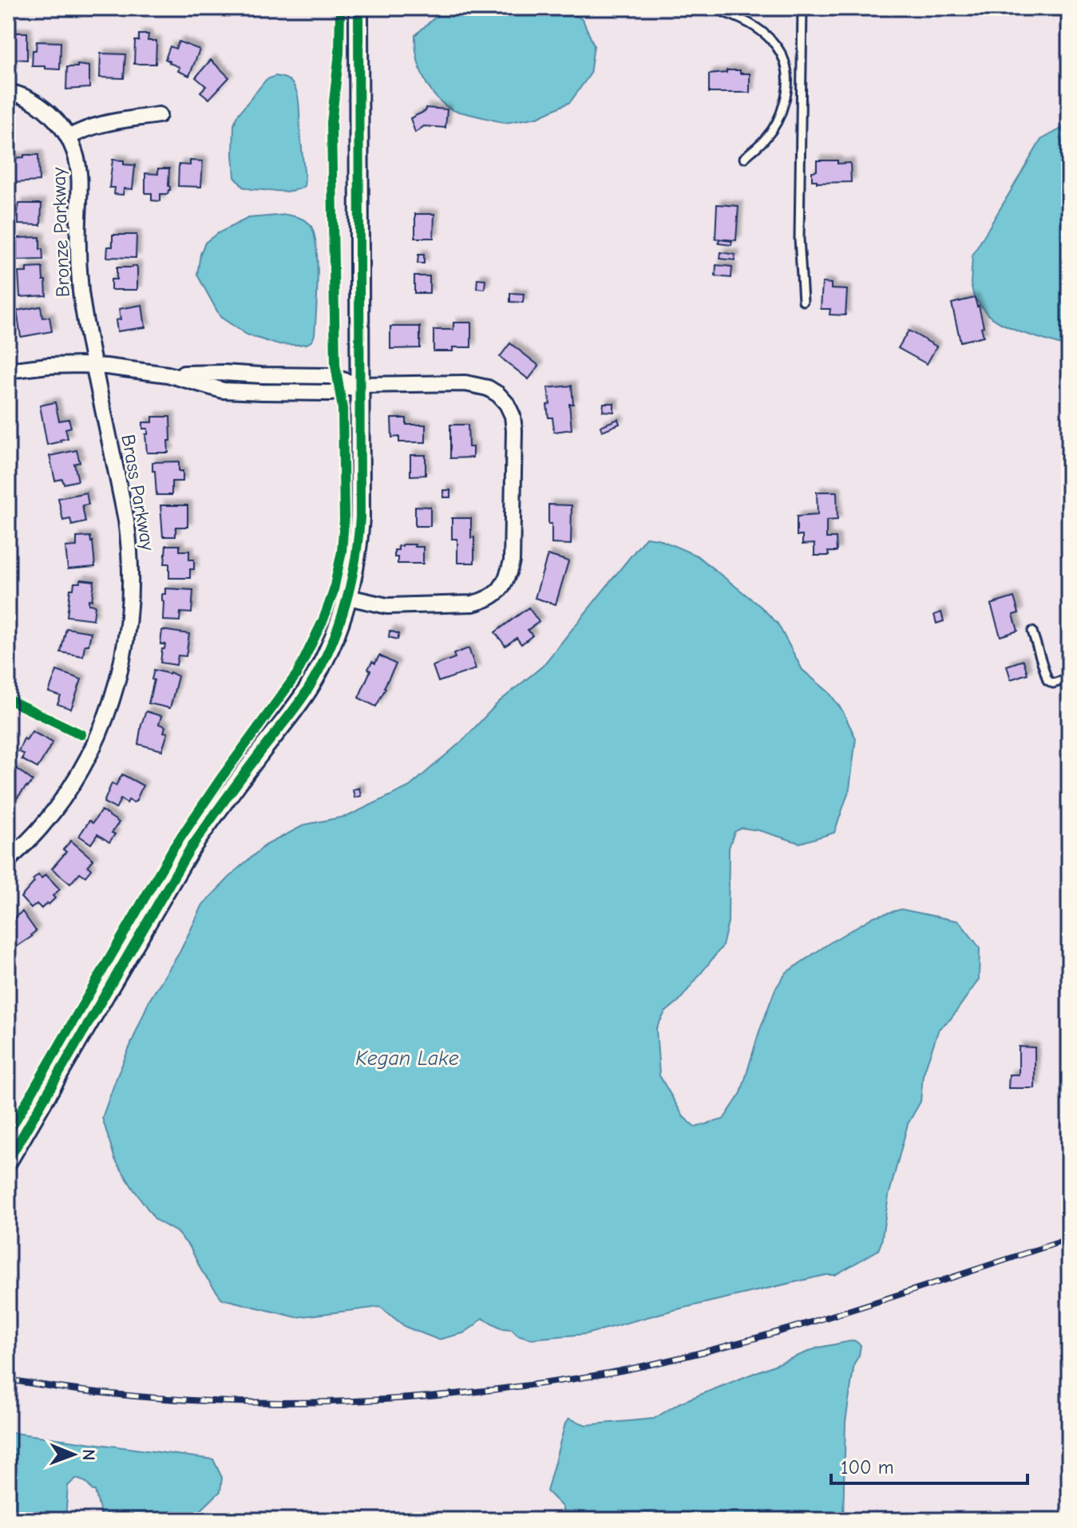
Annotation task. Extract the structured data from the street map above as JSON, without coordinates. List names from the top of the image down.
{
  "streets": {
    "street": ["Bronze Parkway", "Brass Parkway"]
  },
  "crossings": [
    ["Bronze Parkway", "Brass Parkway"]
  ],
  "water": ["Kegan Lake"],
  "scale_bar": "100 m",
  "north": "right"
}
